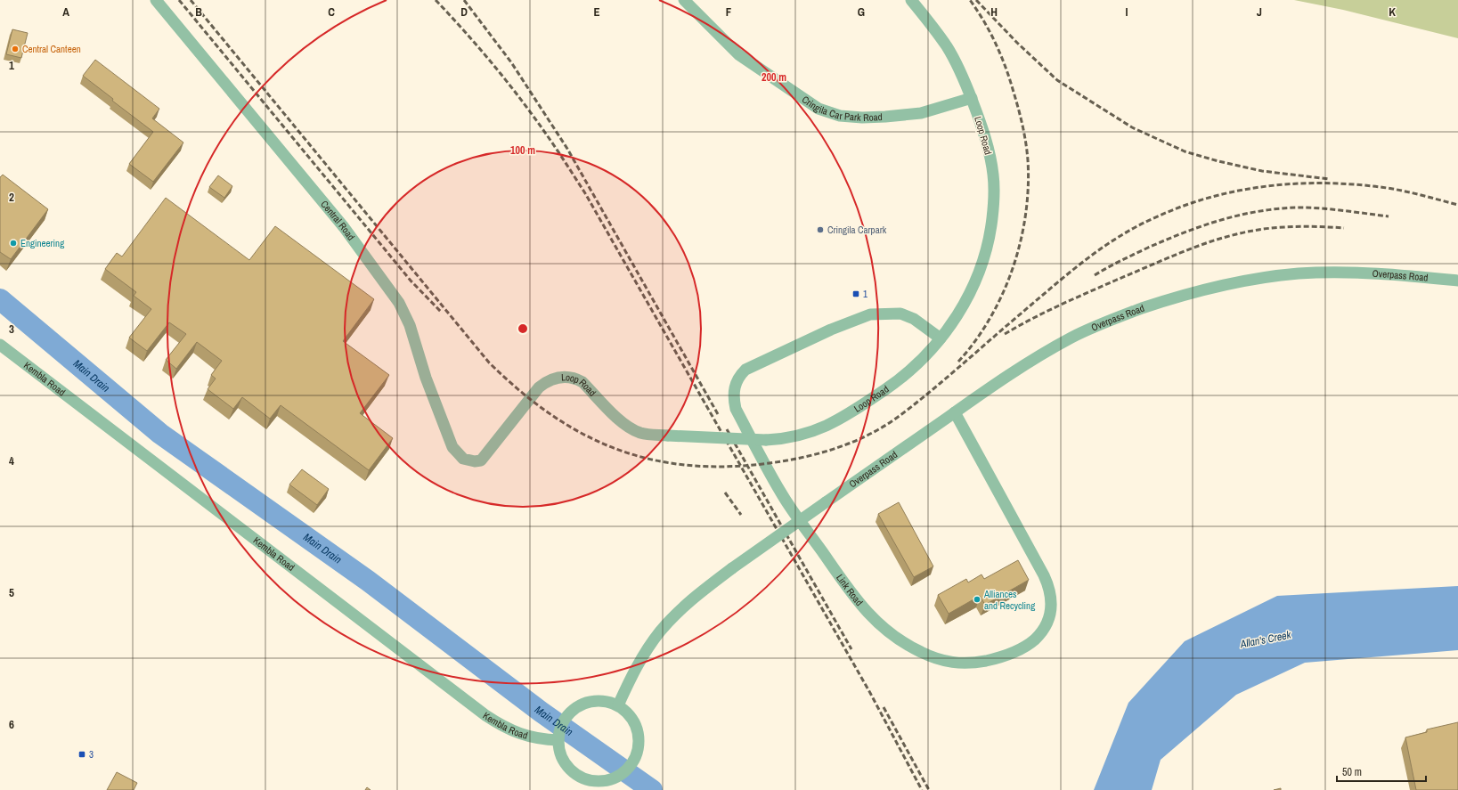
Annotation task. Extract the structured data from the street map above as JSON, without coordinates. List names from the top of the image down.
{
  "streets": {
    "street": [
      "Cringila Car Park Road",
      "Loop Road",
      "Central Road",
      "Overpass Road",
      "Kembla Road",
      "Link Road"
    ]
  },
  "crossings": [
    ["Cringila Car Park Road", "Loop Road"],
    ["Loop Road", "Central Road"],
    ["Loop Road", "Link Road"],
    ["Overpass Road", "Kembla Road"],
    ["Overpass Road", "Link Road"]
  ],
  "water": ["Main Drain", "Allan's Creek"],
  "places": {
    "other": [
      "Central Canteen",
      "Cringila Carpark",
      "Engineering",
      "Alliances and Recycling"
    ],
    "transit": ["1", "3"]
  },
  "scale_bar": "50 m",
  "grid": {
    "columns": [
      "A",
      "B",
      "C",
      "D",
      "E",
      "F",
      "G",
      "H",
      "I",
      "J",
      "K"
    ],
    "rows": [
      "1",
      "2",
      "3",
      "4",
      "5",
      "6"
    ]
  },
  "rings": ["200 m", "100 m"]
}
